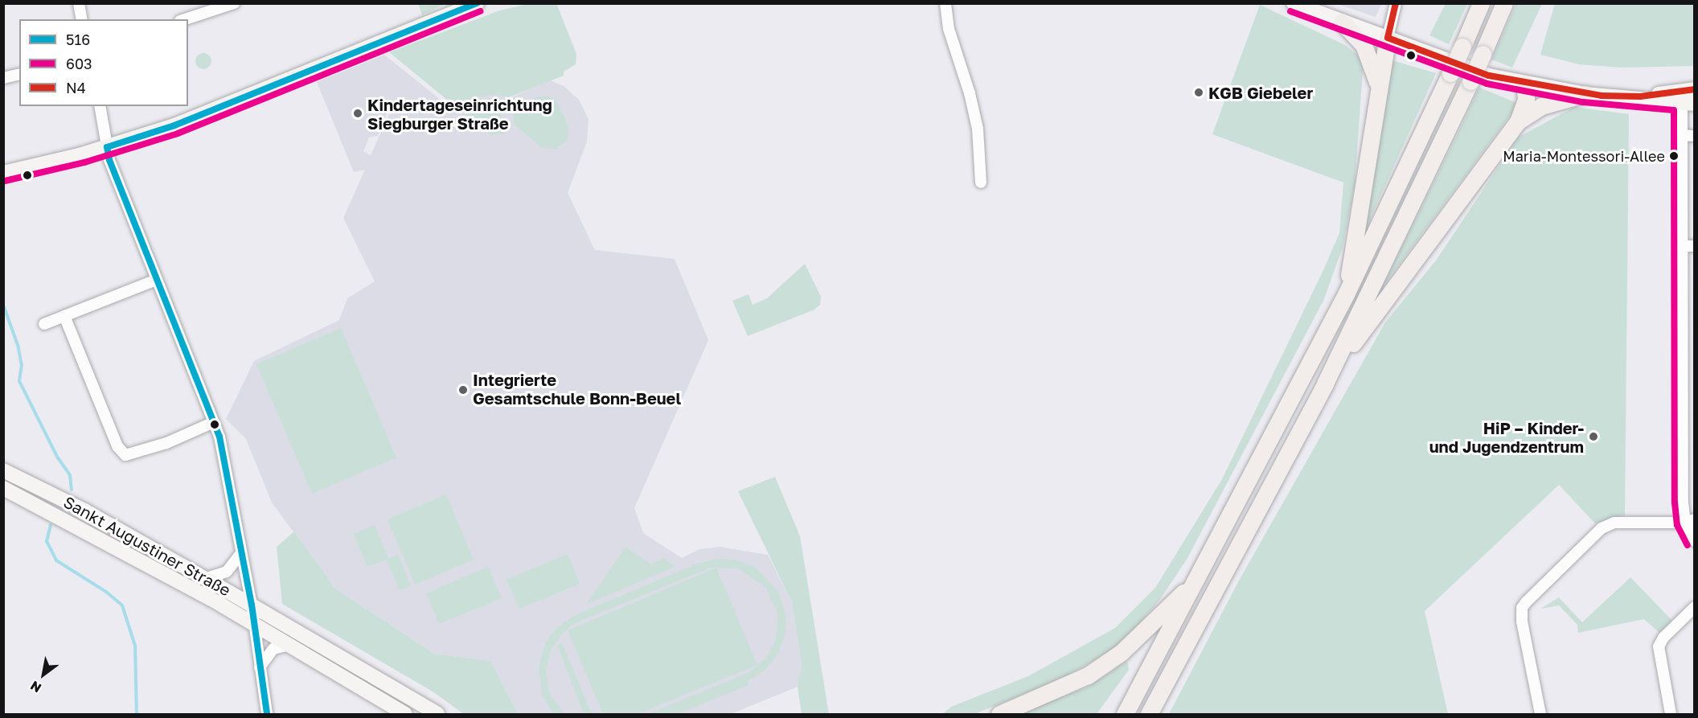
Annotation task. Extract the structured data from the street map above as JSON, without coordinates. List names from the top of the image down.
{
  "streets": {
    "main road": ["Sankt Augustiner Straße"]
  },
  "places": [
    "KGB Giebeler",
    "Kindertageseinrichtung Siegburger Straße",
    "Maria-Montessori-Allee",
    "Integrierte Gesamtschule Bonn-Beuel",
    "HiP – Kinder- und Jugendzentrum"
  ],
  "lines": ["transit line 516", "transit line N4", "transit line 603"],
  "legend": ["516", "603", "N4"],
  "north": "bottom left"
}
